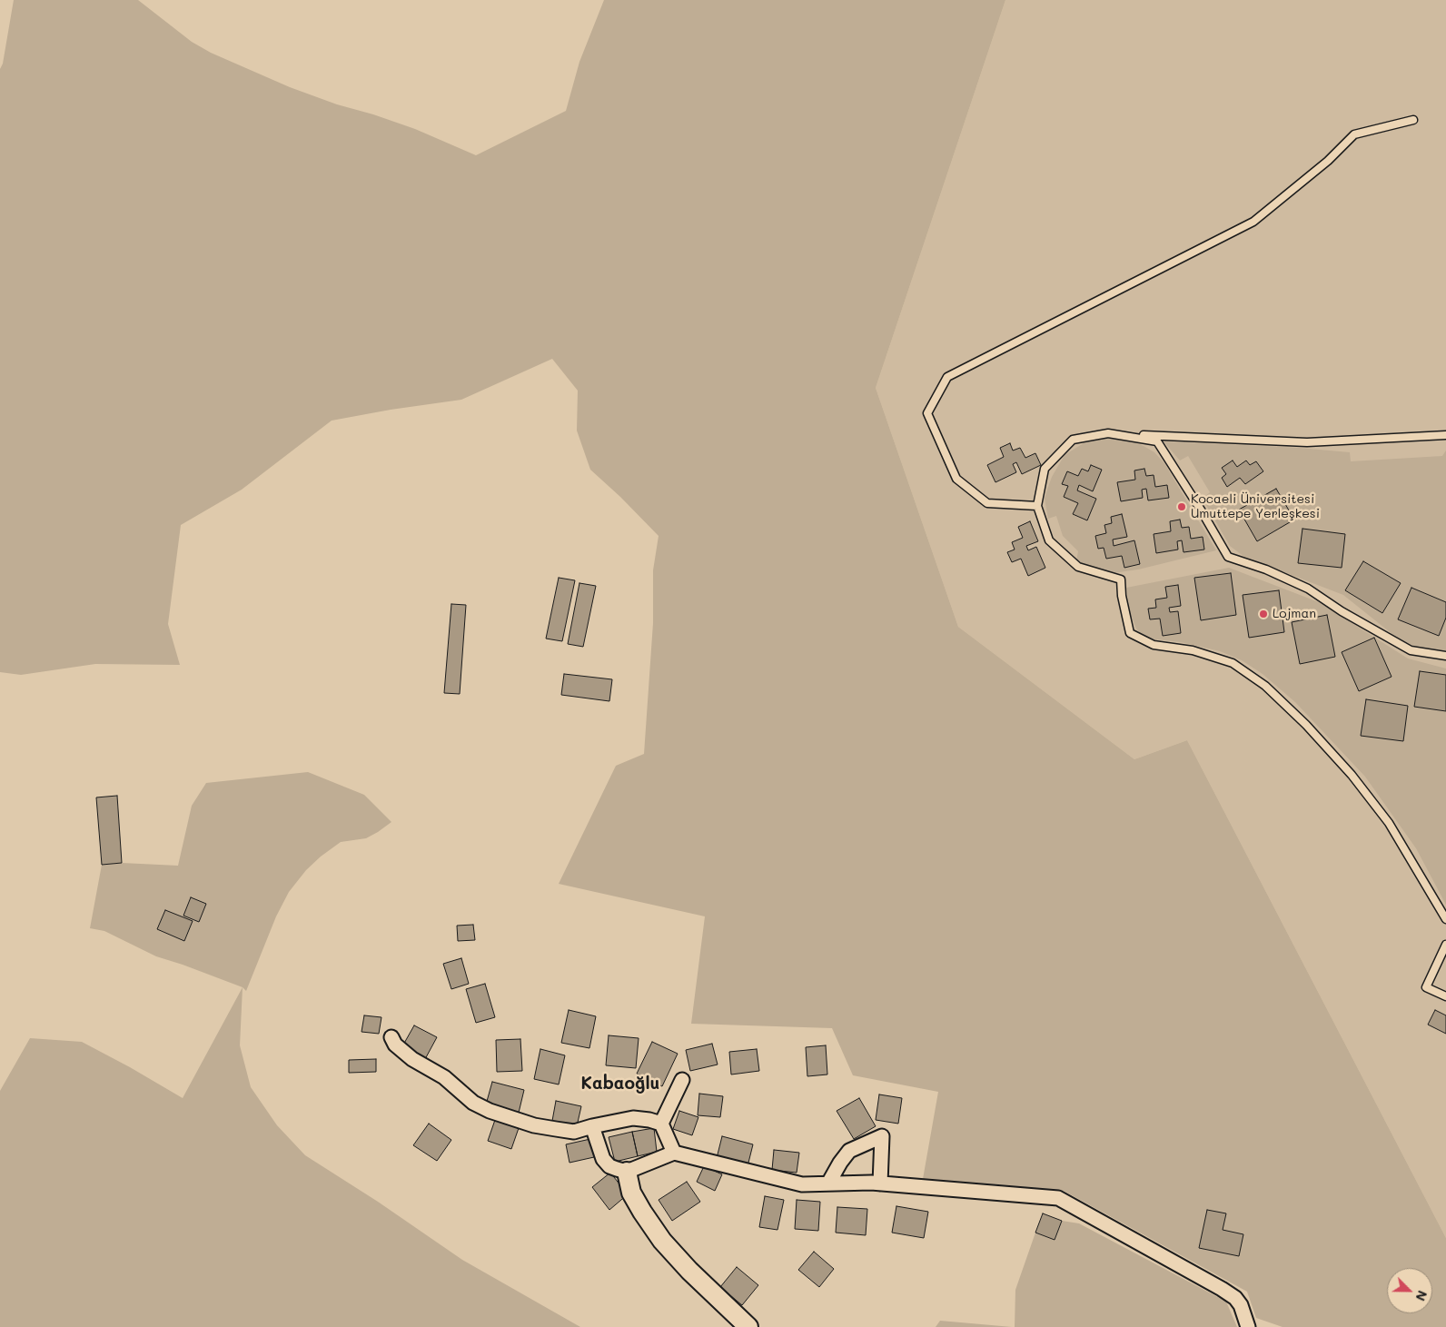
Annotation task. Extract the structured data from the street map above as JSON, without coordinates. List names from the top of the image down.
{
  "districts": ["Kabaoğlu"],
  "places": ["Kocaeli Üniversitesi Umuttepe Yerleşkesi", "Lojman"],
  "north": "bottom right"
}
